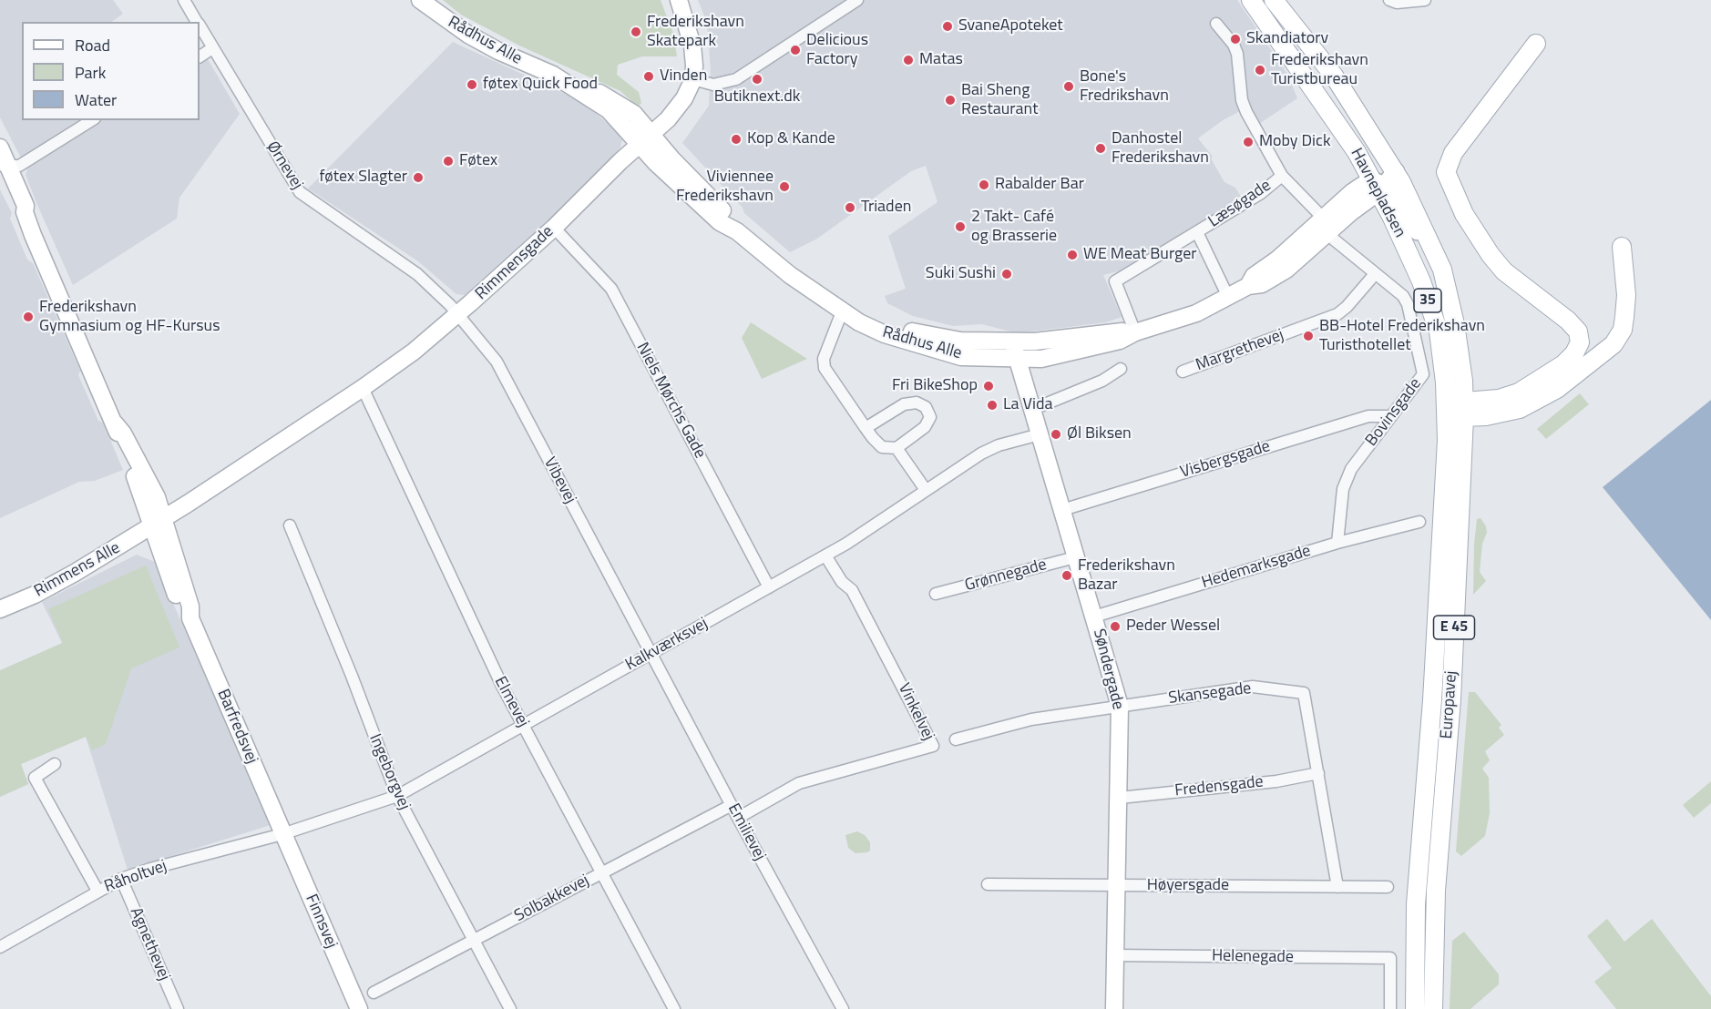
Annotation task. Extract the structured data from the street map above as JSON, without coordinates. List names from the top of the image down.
{
  "streets": {
    "main road": [
      "Havnepladsen",
      "35",
      "E 45",
      "Europavej"
    ],
    "street": [
      "Rådhus Alle",
      "Ørnevej",
      "Læsøgade",
      "Rimmensgade",
      "Margrethevej",
      "Niels Mørchs Gade",
      "Bovinsgade",
      "Visbergsgade",
      "Vibevej",
      "Hedemarksgade",
      "Rimmens Alle",
      "Grønnegade",
      "Kalkværksvej",
      "Søndergade",
      "Skansegade",
      "Elmevej",
      "Vinkelvej",
      "Barfredsvej",
      "Ingeborgvej",
      "Fredensgade",
      "Emilievej",
      "Råholtvej",
      "Høyersgade",
      "Solbakkevej",
      "Finnsvej",
      "Agnethevej",
      "Helenegade"
    ]
  },
  "crossings": [
    ["Rådhus Alle", "Havnepladsen"],
    ["Rådhus Alle", "Læsøgade"],
    ["Rådhus Alle", "Rimmensgade"],
    ["Rådhus Alle", "Bovinsgade"],
    ["Rådhus Alle", "Søndergade"],
    ["Ørnevej", "Rimmensgade"],
    ["Ørnevej", "Vibevej"],
    ["Havnepladsen", "Europavej"],
    ["Læsøgade", "Bovinsgade"],
    ["Rimmensgade", "Niels Mørchs Gade"],
    ["Rimmensgade", "Vibevej"],
    ["Rimmensgade", "Rimmens Alle"],
    ["Rimmensgade", "Elmevej"],
    ["Rimmensgade", "Barfredsvej"],
    ["Margrethevej", "Bovinsgade"],
    ["Niels Mørchs Gade", "Kalkværksvej"],
    ["Bovinsgade", "Visbergsgade"],
    ["Bovinsgade", "Hedemarksgade"],
    ["Visbergsgade", "Søndergade"],
    ["Vibevej", "Kalkværksvej"],
    ["Vibevej", "Emilievej"],
    ["Hedemarksgade", "Søndergade"],
    ["Rimmens Alle", "Barfredsvej"],
    ["Grønnegade", "Søndergade"],
    ["Kalkværksvej", "Søndergade"],
    ["Kalkværksvej", "Elmevej"],
    ["Kalkværksvej", "Vinkelvej"],
    ["Kalkværksvej", "Barfredsvej"],
    ["Kalkværksvej", "Ingeborgvej"],
    ["Kalkværksvej", "Emilievej"],
    ["Kalkværksvej", "Råholtvej"],
    ["Kalkværksvej", "Finnsvej"],
    ["Søndergade", "Skansegade"],
    ["Søndergade", "Fredensgade"],
    ["Søndergade", "Høyersgade"],
    ["Søndergade", "Helenegade"],
    ["Skansegade", "Fredensgade"],
    ["Skansegade", "Høyersgade"],
    ["Elmevej", "Solbakkevej"],
    ["Vinkelvej", "Emilievej"],
    ["Barfredsvej", "Råholtvej"],
    ["Barfredsvej", "Finnsvej"],
    ["Ingeborgvej", "Solbakkevej"],
    ["Emilievej", "Solbakkevej"],
    ["Råholtvej", "Finnsvej"],
    ["Råholtvej", "Agnethevej"]
  ],
  "places": [
    "SvaneApoteket",
    "Frederikshavn Skatepark",
    "Skandiatorv",
    "Delicious Factory",
    "Matas",
    "Frederikshavn Turistbureau",
    "Vinden",
    "Butiknext.dk",
    "føtex Quick Food",
    "Bone's Fredrikshavn",
    "Bai Sheng Restaurant",
    "Kop & Kande",
    "Moby Dick",
    "Danhostel Frederikshavn",
    "Føtex",
    "føtex Slagter",
    "Rabalder Bar",
    "Viviennee Frederikshavn",
    "Triaden",
    "2 Takt- Café og Brasserie",
    "WE Meat Burger",
    "Suki Sushi",
    "Frederikshavn Gymnasium og HF-Kursus",
    "BB-Hotel Frederikshavn Turisthotellet",
    "Fri BikeShop",
    "La Vida",
    "Øl Biksen",
    "Frederikshavn Bazar",
    "Peder Wessel"
  ],
  "legend": ["Road", "Park", "Water"]
}
